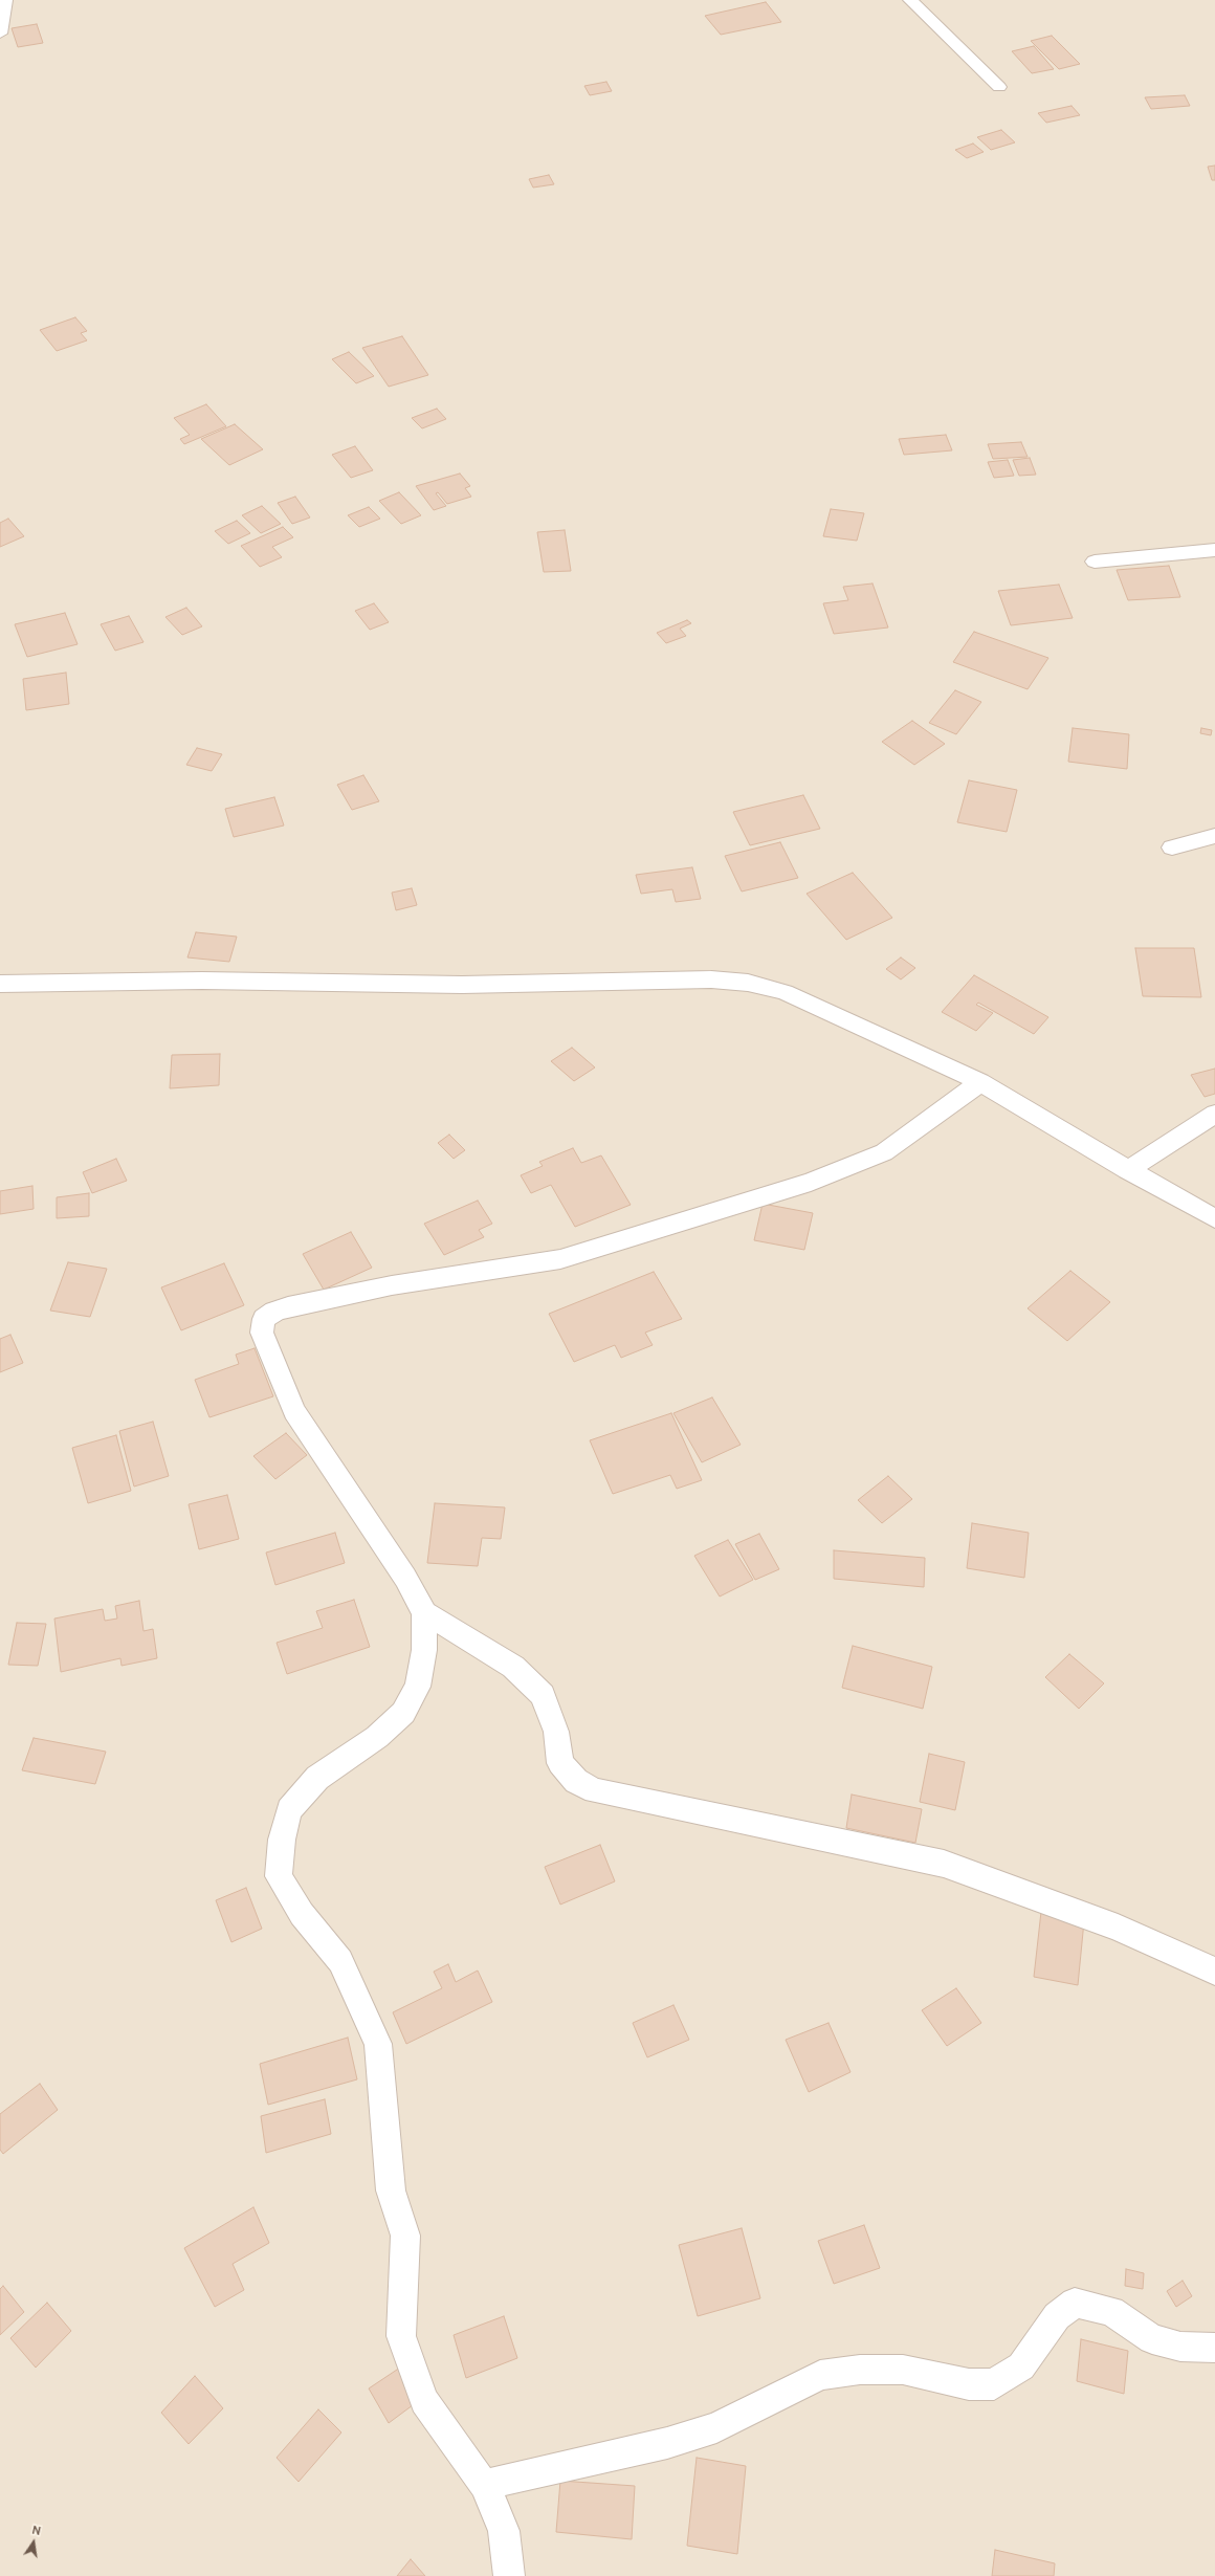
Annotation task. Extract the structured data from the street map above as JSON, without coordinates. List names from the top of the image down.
{
  "north": "top"
}
